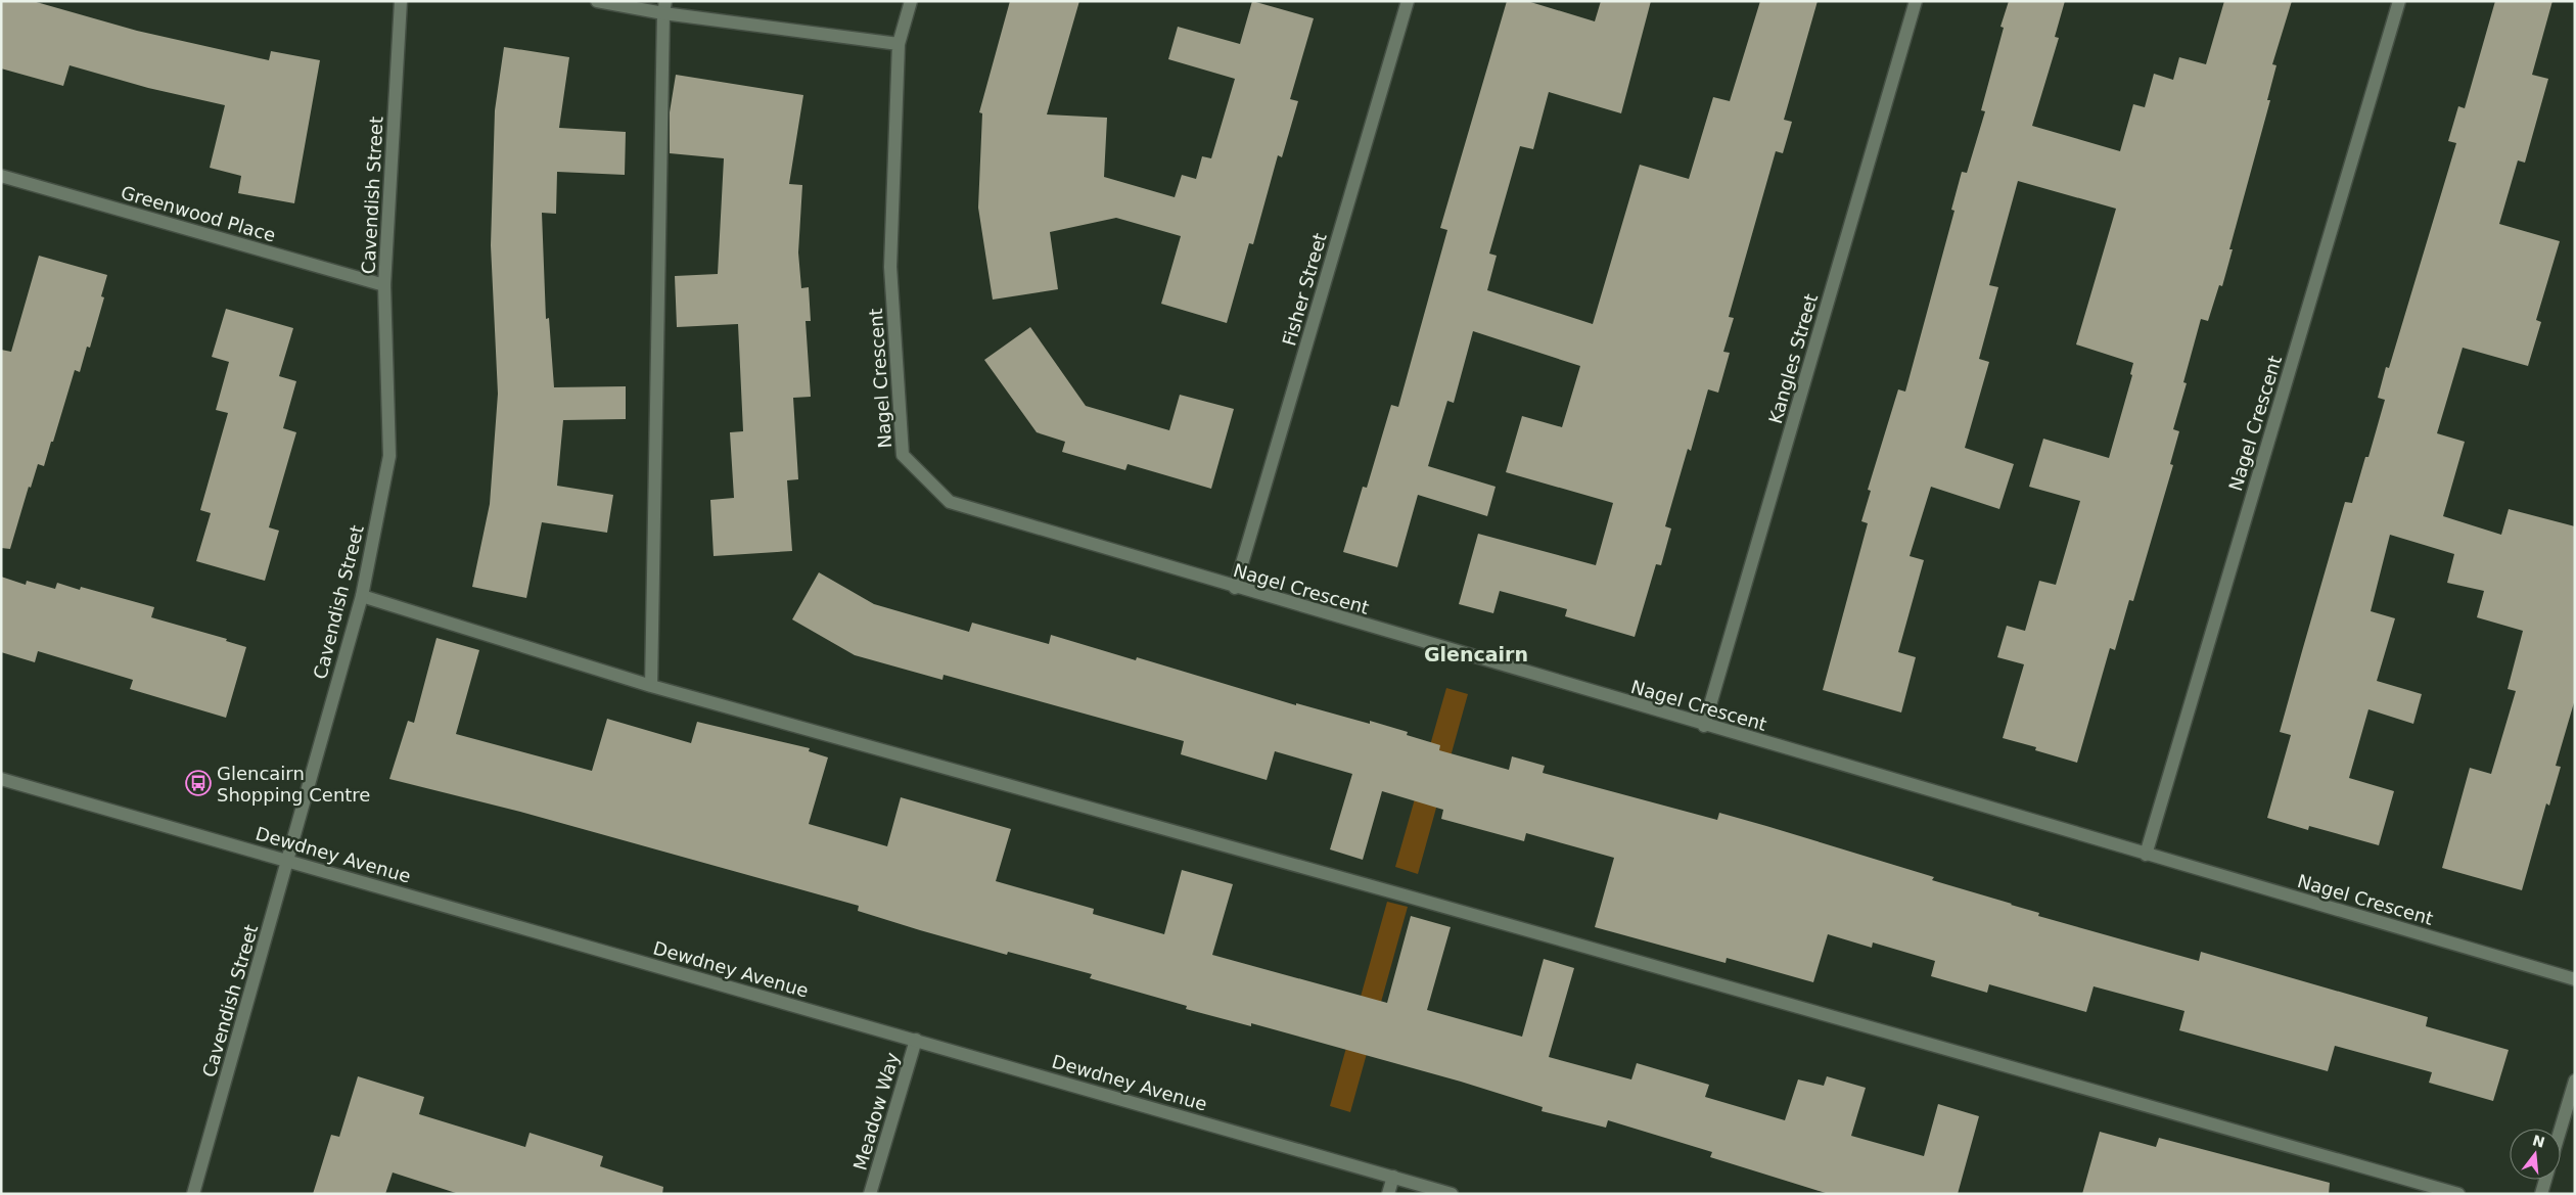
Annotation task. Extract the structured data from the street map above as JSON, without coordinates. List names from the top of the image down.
{
  "streets": {
    "street": [
      "Cavendish Street",
      "Greenwood Place",
      "Fisher Street",
      "Kangles Street",
      "Nagel Crescent",
      "Dewdney Avenue",
      "Meadow Way"
    ]
  },
  "crossings": [
    ["Cavendish Street", "Greenwood Place"],
    ["Cavendish Street", "Dewdney Avenue"],
    ["Fisher Street", "Nagel Crescent"],
    ["Kangles Street", "Nagel Crescent"],
    ["Dewdney Avenue", "Meadow Way"]
  ],
  "districts": ["Glencairn"],
  "places": {
    "bus stop": ["Glencairn Shopping Centre"]
  },
  "north": "top"
}
